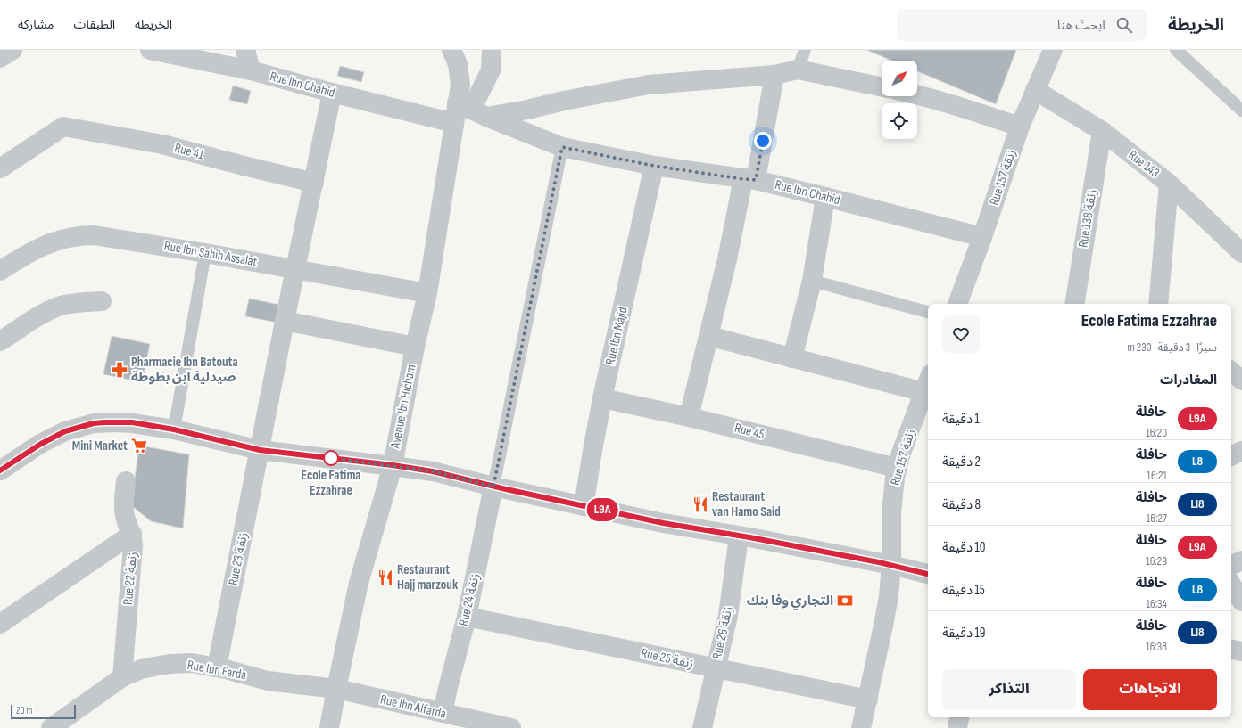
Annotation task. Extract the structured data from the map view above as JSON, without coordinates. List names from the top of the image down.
{
  "streets": {
    "street": [
      "Rue Ibn Chahid",
      "Rue 41",
      "Rue 143",
      "Rue 157 زنقة",
      "Rue 138 زنقة",
      "Rue Ibn Sabih Assalat",
      "Rue Ibn Majid",
      "Avenue Ibn Hicham",
      "Rue 45",
      "Rue 23 زنقة",
      "Rue 22 زنقة",
      "Rue 24 زنقة",
      "Rue 26 زنقة",
      "Rue 25 زنقة",
      "Rue Ibn Farda",
      "Rue Ibn Alfarda"
    ]
  },
  "crossings": [
    ["Rue Ibn Chahid", "Rue 157 زنقة"],
    ["Rue Ibn Chahid", "Rue Ibn Majid"],
    ["Rue Ibn Chahid", "Avenue Ibn Hicham"],
    ["Rue Ibn Chahid", "Rue 23 زنقة"],
    ["Rue 41", "Rue 23 زنقة"],
    ["Rue 143", "Rue 157 زنقة"],
    ["Rue 143", "Rue 138 زنقة"],
    ["Rue 157 زنقة", "Rue 45"],
    ["Rue 157 زنقة", "Rue 25 زنقة"],
    ["Rue Ibn Sabih Assalat", "Avenue Ibn Hicham"],
    ["Rue Ibn Sabih Assalat", "Rue 23 زنقة"],
    ["Rue Ibn Majid", "Rue 45"],
    ["Avenue Ibn Hicham", "Rue Ibn Farda"],
    ["Avenue Ibn Hicham", "Rue Ibn Alfarda"],
    ["Rue 23 زنقة", "Rue Ibn Farda"],
    ["Rue 22 زنقة", "Rue Ibn Farda"],
    ["Rue 24 زنقة", "Rue 25 زنقة"],
    ["Rue 24 زنقة", "Rue Ibn Alfarda"],
    ["Rue 26 زنقة", "Rue 25 زنقة"],
    ["Rue Ibn Farda", "Rue Ibn Alfarda"]
  ],
  "places": {
    "pharmacy": ["Pharmacie Ibn Batouta صيدلية ابن بطوطة"],
    "supermarket": ["Mini Market"],
    "other": ["Ecole Fatima Ezzahrae"],
    "restaurant": ["Restaurant van Hamo Said", "Restaurant Hajj marzouk"],
    "bank": ["التجاري وفا بنك"]
  },
  "lines": ["bus line L9A"],
  "scale_bar": "20 m",
  "north": "top right",
  "page": {
    "header": "الخريطة",
    "search": "ابحث هنا",
    "nav": ["الخريطة", "الطبقات", "مشاركة"],
    "on_map": "L9A",
    "heading": [
      ["Ecole Fatima Ezzahrae", "سيرًا · 3 دقيقة · 230 m"],
      "المغادرات"
    ],
    "list": [
      {
        "mark": "L9A",
        "name": "حافلة",
        "note": "16:20",
        "value": "1 دقيقة"
      },
      {
        "mark": "L8",
        "name": "حافلة",
        "note": "16:21",
        "value": "2 دقيقة"
      },
      {
        "mark": "LI8",
        "name": "حافلة",
        "note": "16:27",
        "value": "8 دقيقة"
      },
      {
        "mark": "L9A",
        "name": "حافلة",
        "note": "16:29",
        "value": "10 دقيقة"
      },
      {
        "mark": "L8",
        "name": "حافلة",
        "note": "16:34",
        "value": "15 دقيقة"
      },
      {
        "mark": "LI8",
        "name": "حافلة",
        "note": "16:38",
        "value": "19 دقيقة"
      }
    ],
    "buttons": ["الاتجاهات", "التذاكر"],
    "scale": "20 m"
  }
}
